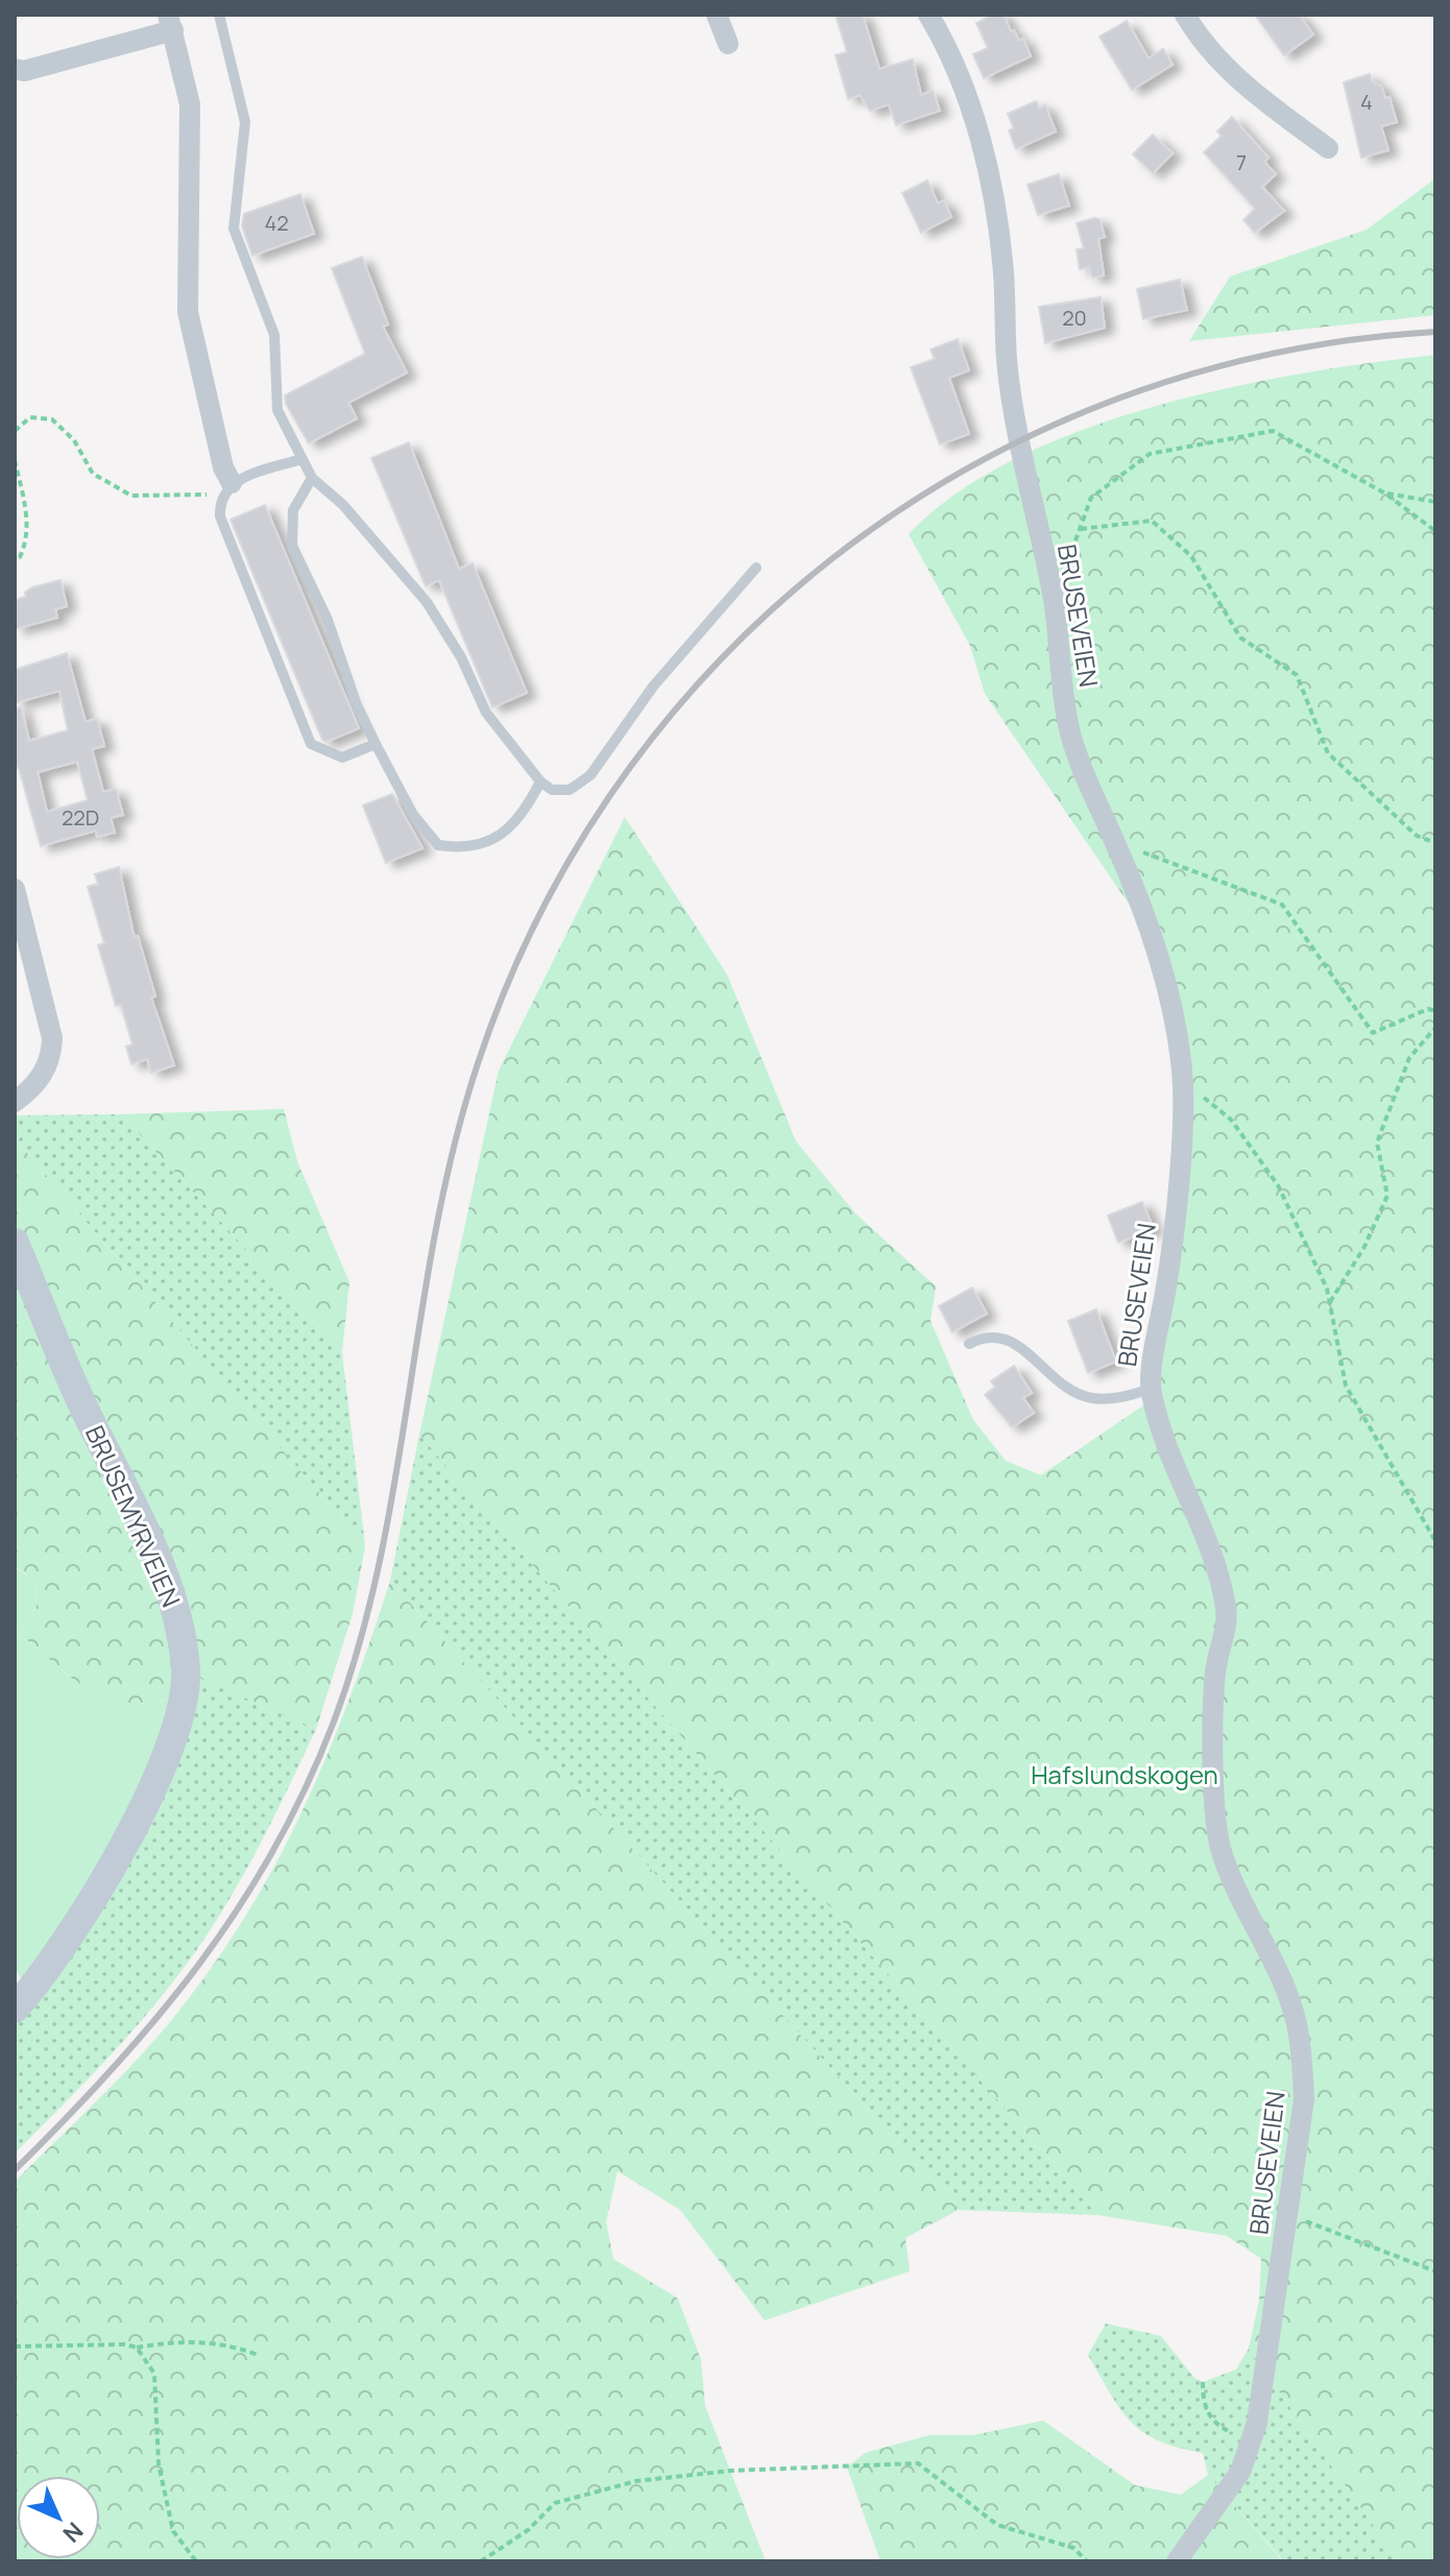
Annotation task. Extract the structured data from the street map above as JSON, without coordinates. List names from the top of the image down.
{
  "streets": {
    "street": ["BRUSEVEIEN", "BRUSEMYRVEIEN"]
  },
  "parks": ["Hafslundskogen"],
  "house_numbers": [
    "4",
    "7",
    "42",
    "20",
    "22D"
  ],
  "north": "bottom right"
}
